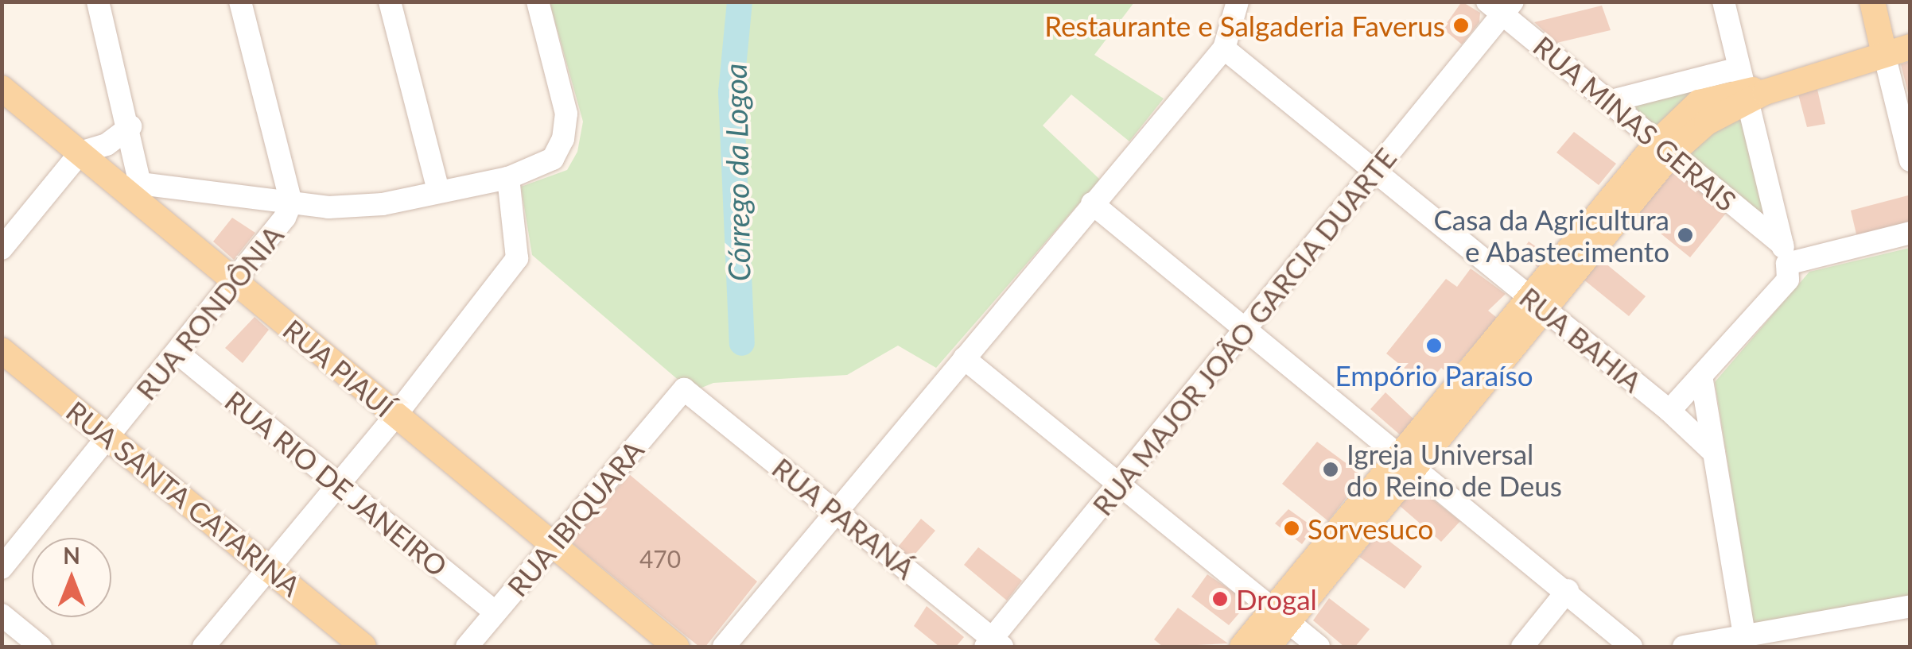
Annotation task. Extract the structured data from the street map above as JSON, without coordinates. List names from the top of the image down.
{
  "streets": {
    "main road": ["RUA PIAUÍ", "RUA SANTA CATARINA"],
    "street": [
      "RUA MINAS GERAIS",
      "RUA RONDÔNIA",
      "RUA MAJOR JOÃO GARCIA DUARTE",
      "RUA BAHIA",
      "RUA RIO DE JANEIRO",
      "RUA IBIQUARA",
      "RUA PARANÁ"
    ]
  },
  "crossings": [
    ["RUA MINAS GERAIS", "RUA MAJOR JOÃO GARCIA DUARTE"],
    ["RUA RONDÔNIA", "RUA PIAUÍ"],
    ["RUA RONDÔNIA", "RUA RIO DE JANEIRO"],
    ["RUA RONDÔNIA", "RUA SANTA CATARINA"],
    ["RUA MAJOR JOÃO GARCIA DUARTE", "RUA BAHIA"],
    ["RUA MAJOR JOÃO GARCIA DUARTE", "RUA PARANÁ"],
    ["RUA PIAUÍ", "RUA IBIQUARA"],
    ["RUA RIO DE JANEIRO", "RUA IBIQUARA"],
    ["RUA IBIQUARA", "RUA PARANÁ"]
  ],
  "water": ["Córrego da Logoa"],
  "places": [
    "Restaurante e Salgaderia Faverus",
    "Casa da Agricultura e Abastecimento",
    "Empório Paraíso",
    "Igreja Universal do Reino de Deus",
    "Sorvesuco",
    "Drogal"
  ],
  "house_numbers": ["470"],
  "north": "top"
}
